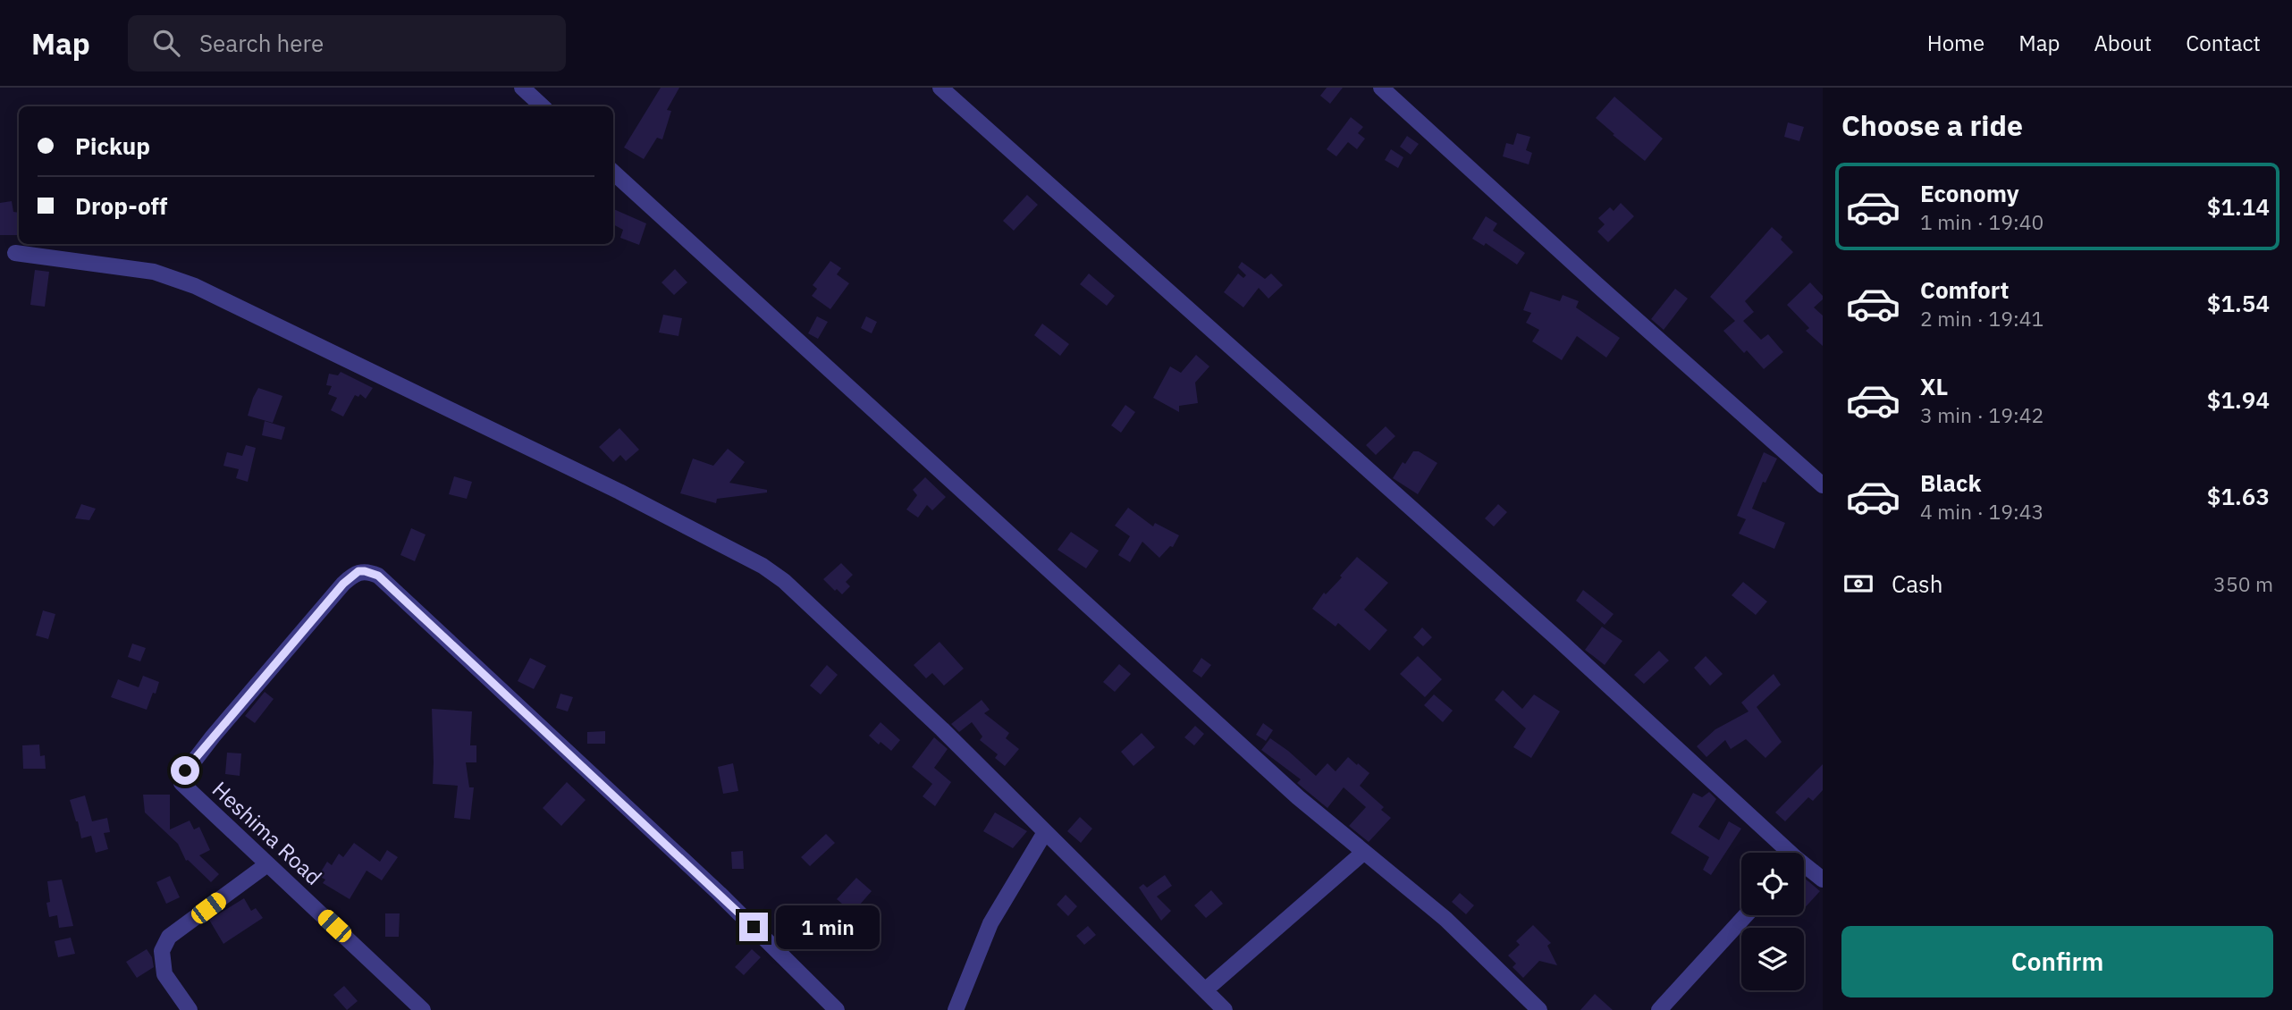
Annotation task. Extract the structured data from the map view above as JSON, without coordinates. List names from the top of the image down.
{
  "streets": {
    "street": ["Heshima Road"]
  },
  "page": {
    "header": "Map",
    "search": "Search here",
    "nav": [
      "Home",
      "Map",
      "About",
      "Contact"
    ],
    "heading": "Choose a ride",
    "banner": ["Pickup", "Drop-off"],
    "list": [
      {
        "name": "Economy",
        "note": "1 min · 19:40",
        "value": "$1.14"
      },
      {
        "name": "Comfort",
        "note": "2 min · 19:41",
        "value": "$1.54"
      },
      {
        "name": "XL",
        "note": "3 min · 19:42",
        "value": "$1.94"
      },
      {
        "name": "Black",
        "note": "4 min · 19:43",
        "value": "$1.63"
      }
    ],
    "pay": ["Cash", "350 m"],
    "bubble": "1 min",
    "buttons": "Confirm"
  }
}
